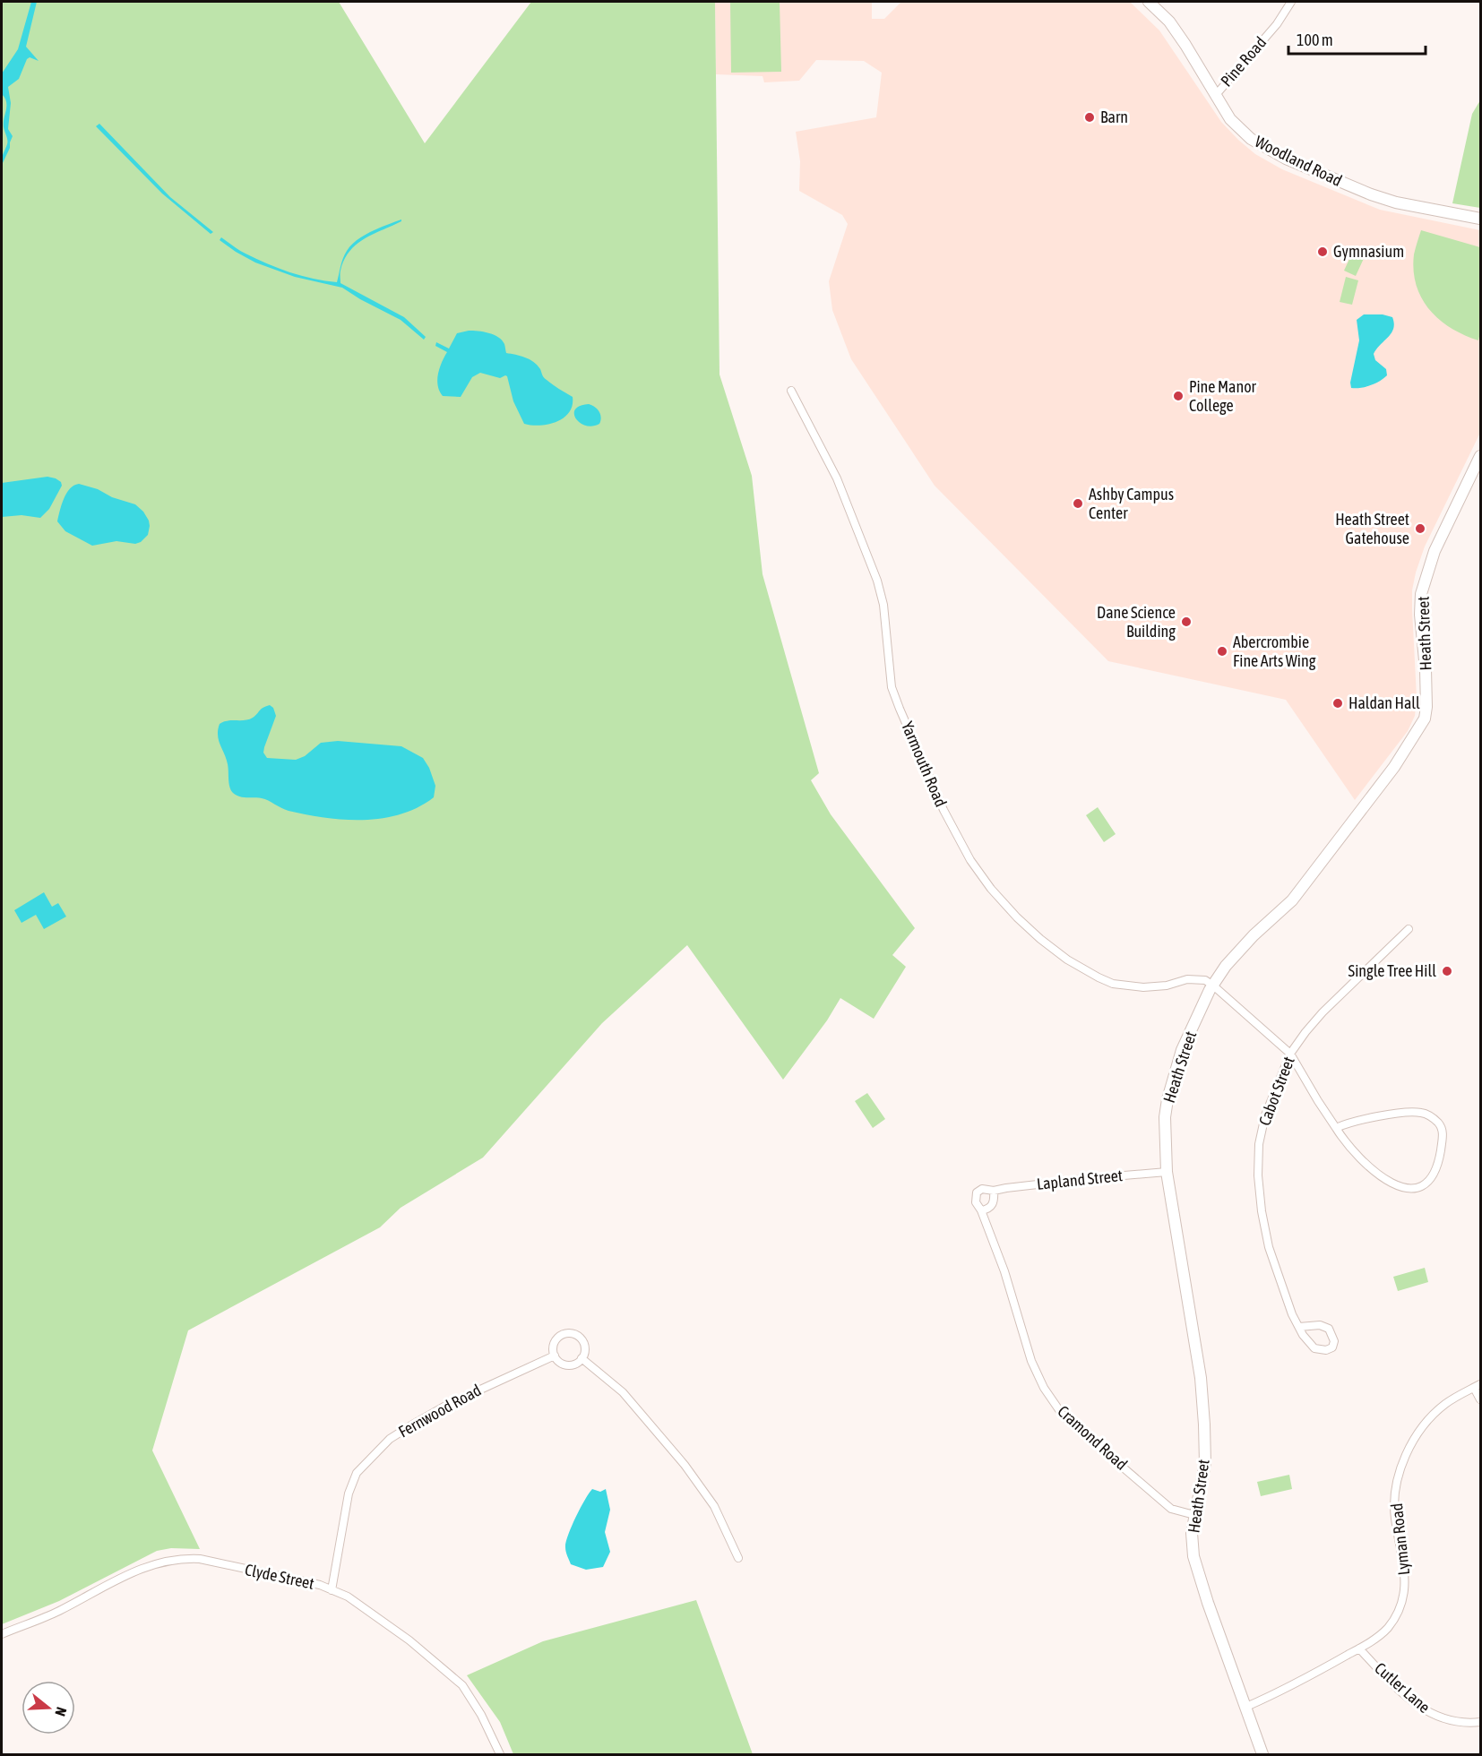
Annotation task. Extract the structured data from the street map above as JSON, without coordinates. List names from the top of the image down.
{
  "streets": {
    "street": [
      "Pine Road",
      "Woodland Road",
      "Heath Street",
      "Yarmouth Road",
      "Cabot Street",
      "Lapland Street",
      "Fernwood Road",
      "Cramond Road",
      "Lyman Road",
      "Clyde Street",
      "Cutler Lane"
    ]
  },
  "crossings": [
    ["Pine Road", "Woodland Road"],
    ["Heath Street", "Yarmouth Road"],
    ["Heath Street", "Lapland Street"],
    ["Heath Street", "Cramond Road"],
    ["Heath Street", "Lyman Road"],
    ["Lapland Street", "Cramond Road"],
    ["Fernwood Road", "Clyde Street"],
    ["Lyman Road", "Cutler Lane"]
  ],
  "places": [
    "Barn",
    "Gymnasium",
    "Pine Manor College",
    "Ashby Campus Center",
    "Heath Street Gatehouse",
    "Dane Science Building",
    "Abercrombie Fine Arts Wing",
    "Haldan Hall",
    "Single Tree Hill"
  ],
  "scale_bar": "100 m",
  "north": "right"
}
